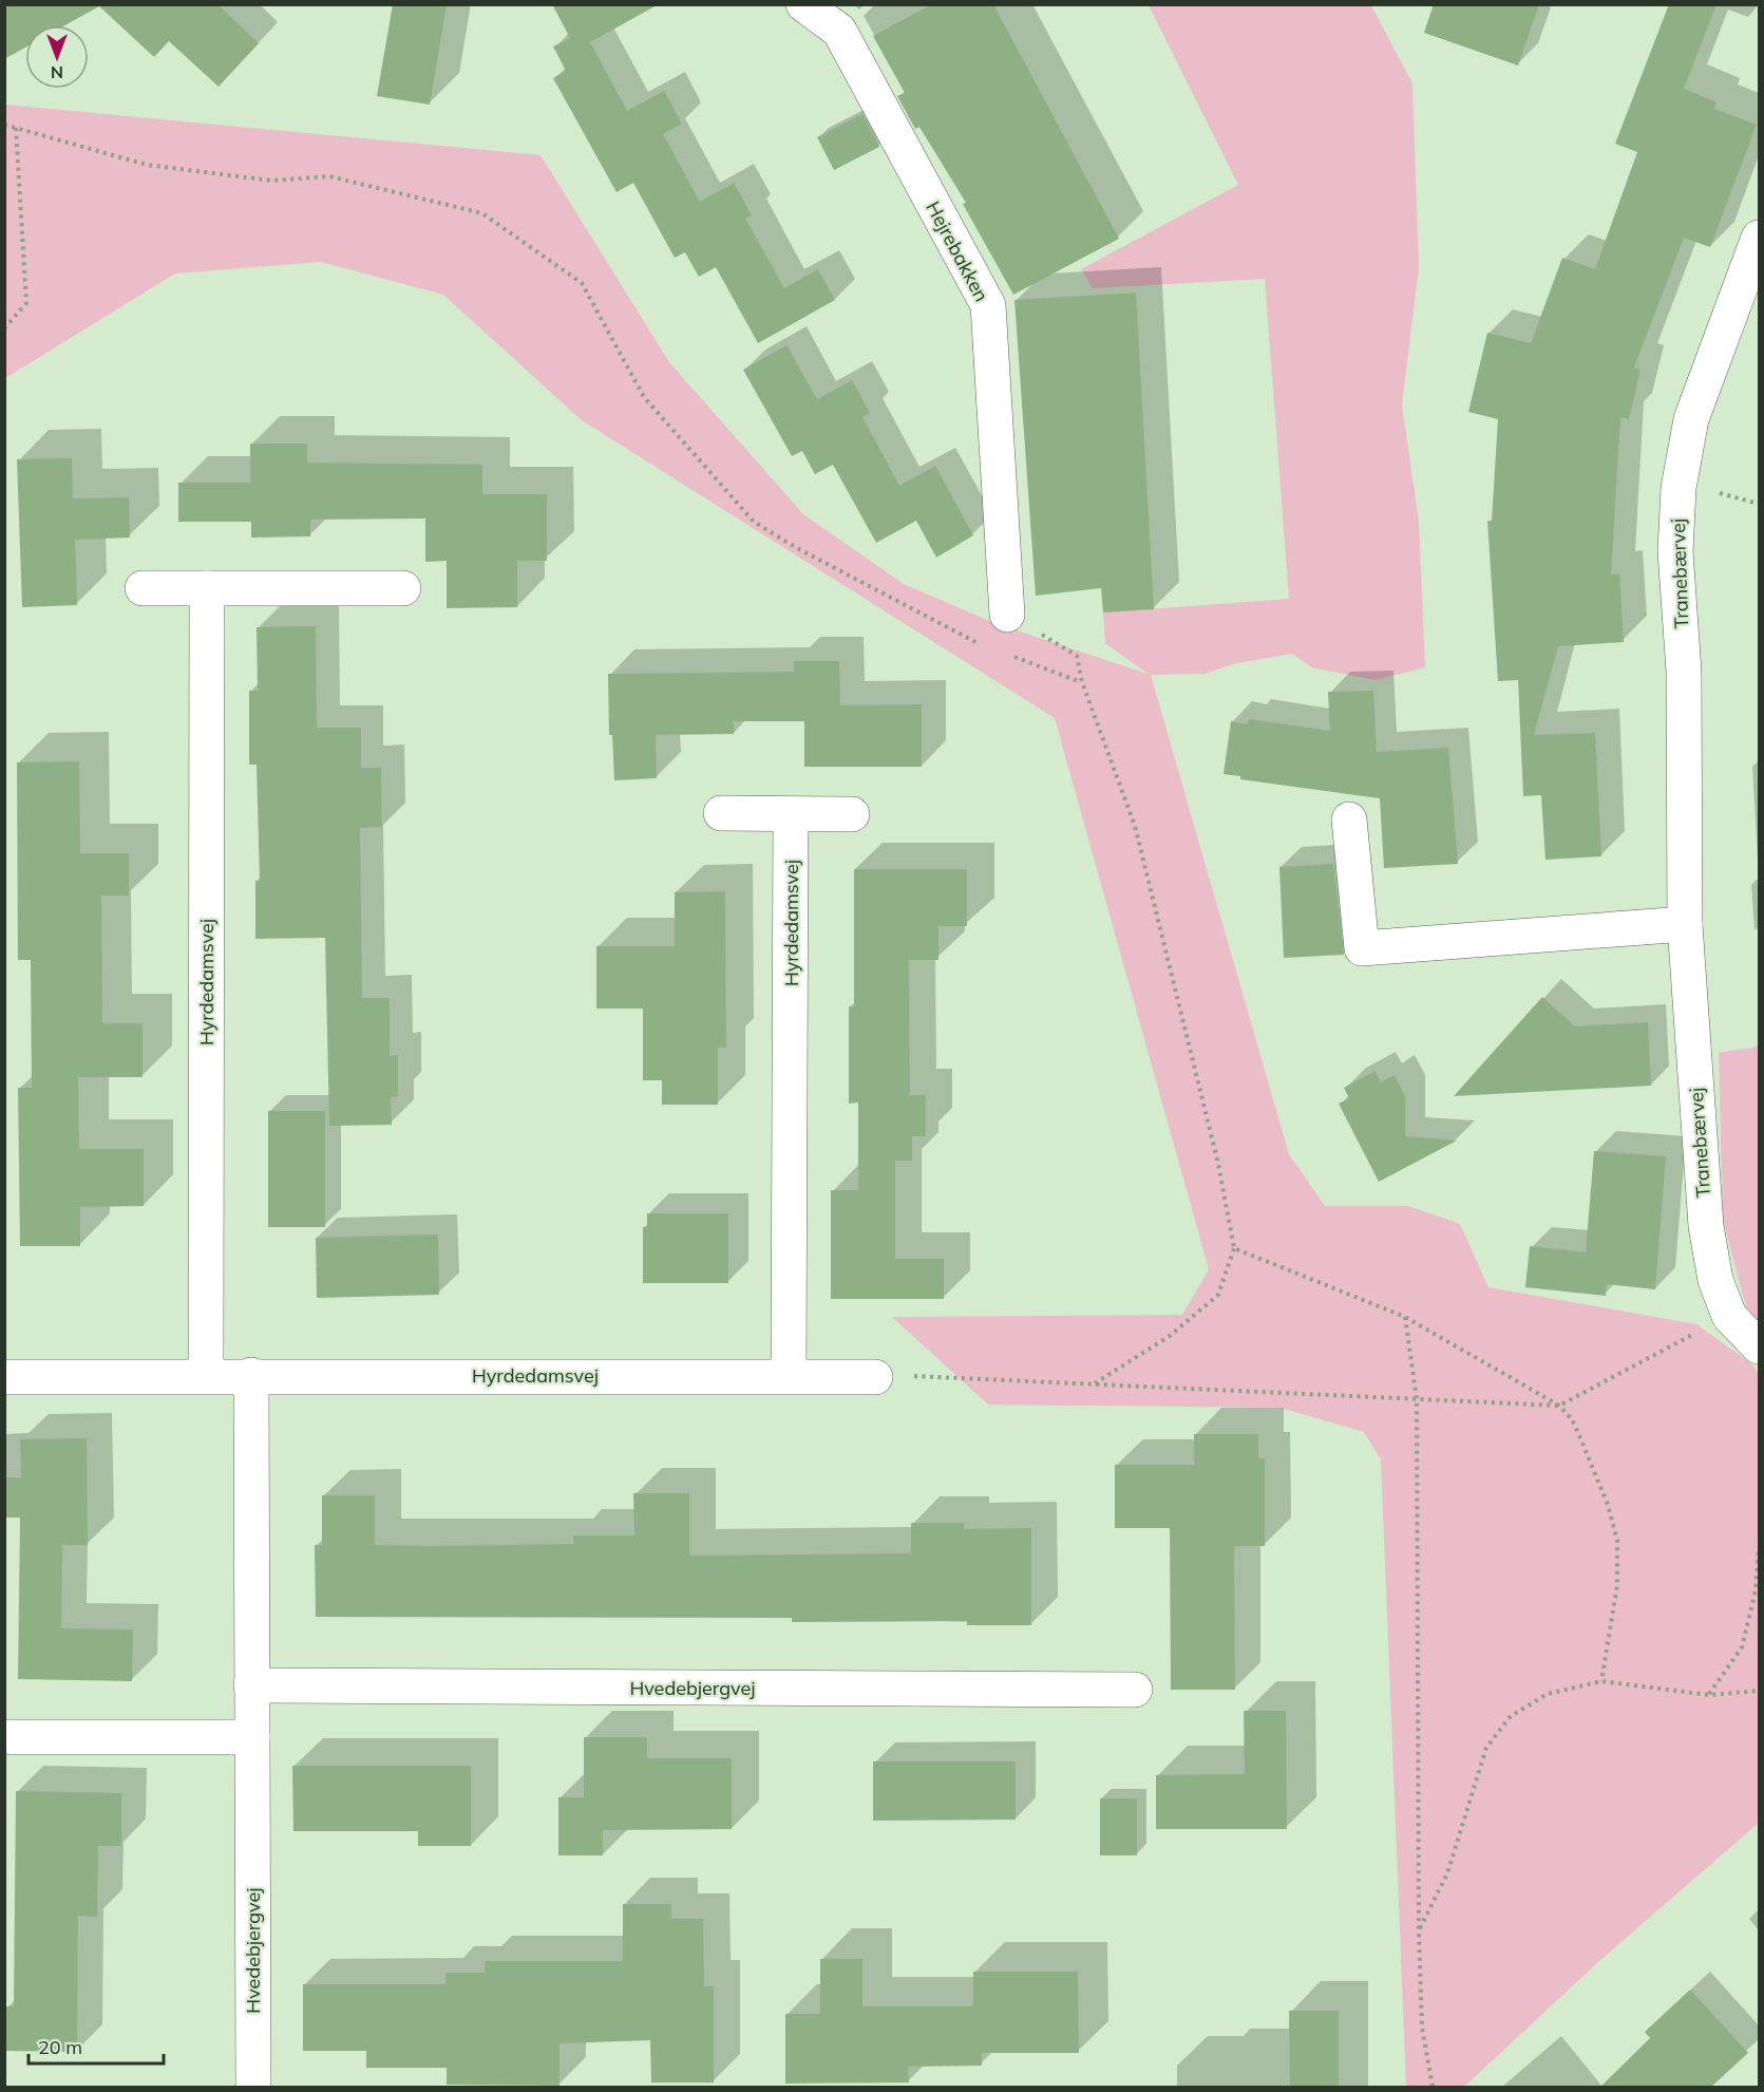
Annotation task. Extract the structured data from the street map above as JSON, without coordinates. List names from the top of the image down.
{
  "streets": {
    "street": [
      "Hejrebakken",
      "Tranebærvej",
      "Hyrdedamsvej",
      "Hvedebjergvej"
    ]
  },
  "crossings": [
    ["Hyrdedamsvej", "Hvedebjergvej"]
  ],
  "scale_bar": "20 m",
  "north": "bottom"
}
